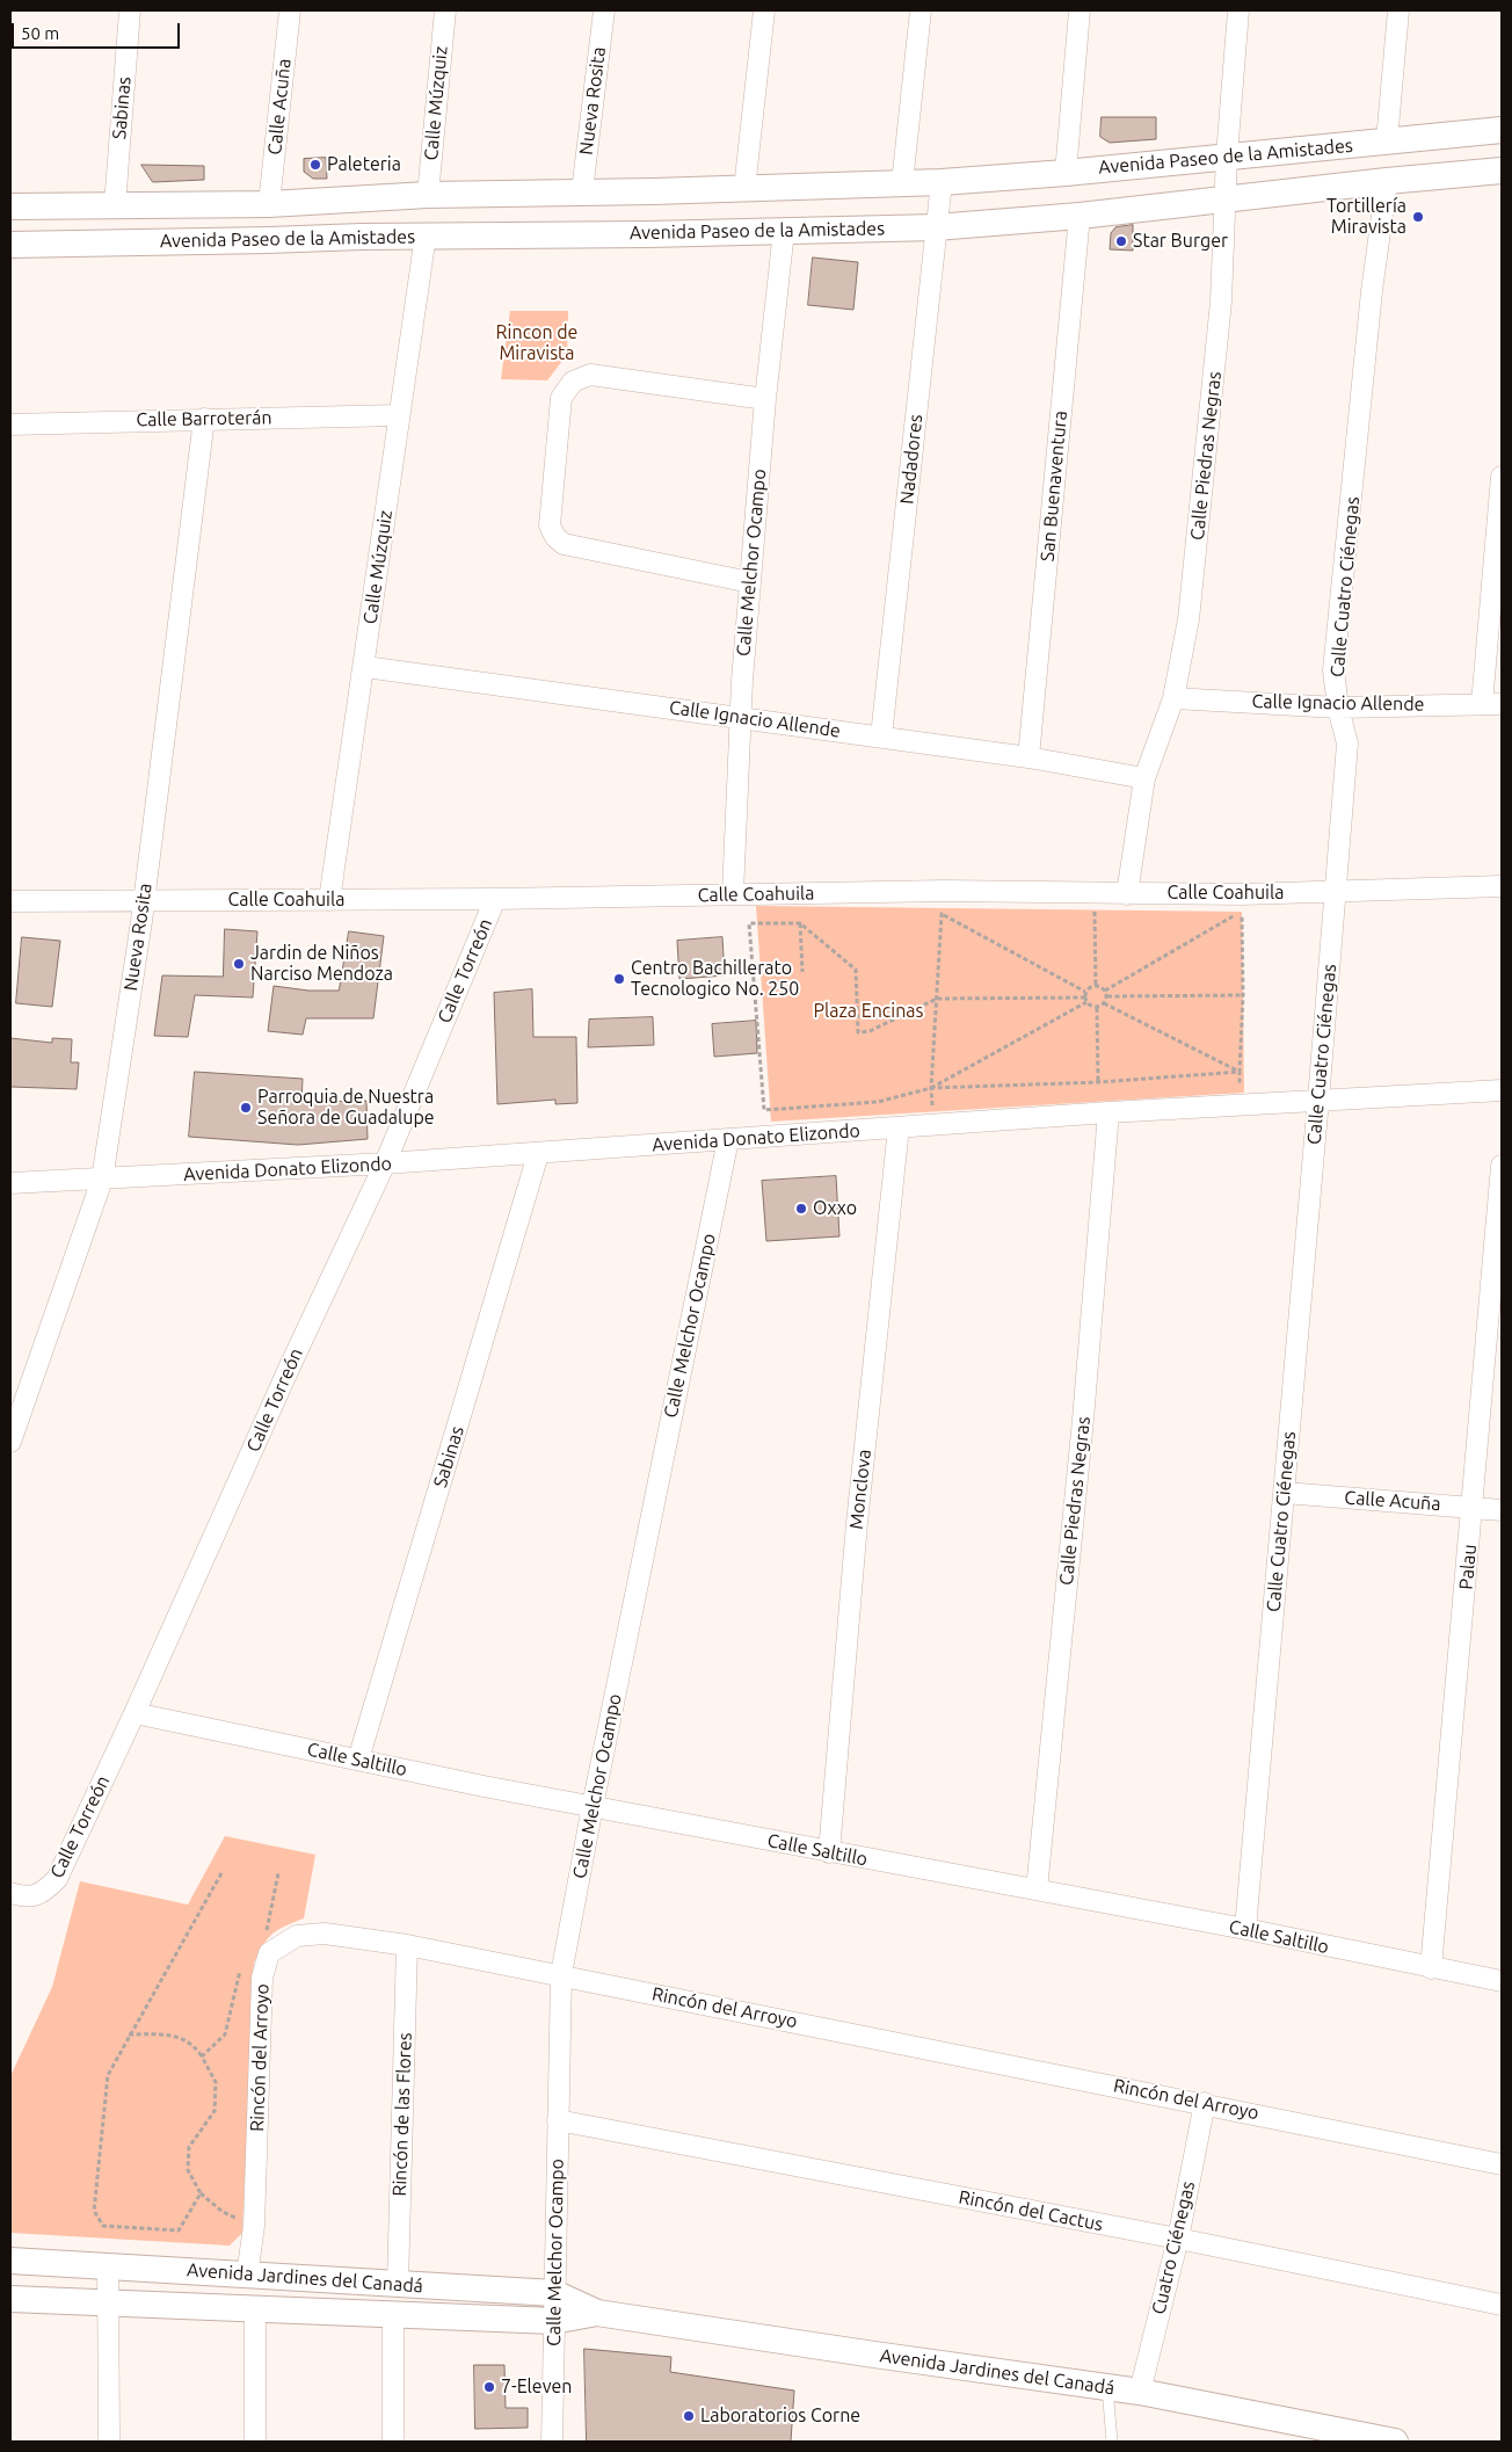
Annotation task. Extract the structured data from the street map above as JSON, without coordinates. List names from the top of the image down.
{
  "streets": {
    "street": [
      "Nueva Rosita",
      "Calle Múzquiz",
      "Calle Acuña",
      "Sabinas",
      "Avenida Paseo de la Amistades",
      "Calle Barroterán",
      "Calle Piedras Negras",
      "Nadadores",
      "San Buenaventura",
      "Calle Melchor Ocampo",
      "Calle Cuatro Ciénegas",
      "Calle Ignacio Allende",
      "Calle Coahuila",
      "Calle Torreón",
      "Avenida Donato Elizondo",
      "Monclova",
      "Palau",
      "Calle Saltillo",
      "Rincón del Arroyo",
      "Rincón de las Flores",
      "Rincón del Cactus",
      "Cuatro Ciénegas",
      "Avenida Jardines del Canadá"
    ]
  },
  "crossings": [
    ["Nueva Rosita", "Avenida Paseo de la Amistades"],
    ["Nueva Rosita", "Calle Barroterán"],
    ["Nueva Rosita", "Calle Coahuila"],
    ["Nueva Rosita", "Avenida Donato Elizondo"],
    ["Calle Múzquiz", "Avenida Paseo de la Amistades"],
    ["Calle Múzquiz", "Calle Barroterán"],
    ["Calle Múzquiz", "Calle Ignacio Allende"],
    ["Calle Múzquiz", "Calle Coahuila"],
    ["Calle Acuña", "Avenida Paseo de la Amistades"],
    ["Calle Acuña", "Calle Cuatro Ciénegas"],
    ["Calle Acuña", "Palau"],
    ["Sabinas", "Avenida Paseo de la Amistades"],
    ["Sabinas", "Avenida Donato Elizondo"],
    ["Sabinas", "Calle Saltillo"],
    ["Avenida Paseo de la Amistades", "Calle Piedras Negras"],
    ["Avenida Paseo de la Amistades", "Nadadores"],
    ["Avenida Paseo de la Amistades", "San Buenaventura"],
    ["Avenida Paseo de la Amistades", "Calle Melchor Ocampo"],
    ["Avenida Paseo de la Amistades", "Calle Cuatro Ciénegas"],
    ["Calle Piedras Negras", "Calle Ignacio Allende"],
    ["Calle Piedras Negras", "Calle Coahuila"],
    ["Calle Piedras Negras", "Avenida Donato Elizondo"],
    ["Calle Piedras Negras", "Calle Saltillo"],
    ["Nadadores", "Calle Ignacio Allende"],
    ["San Buenaventura", "Calle Ignacio Allende"],
    ["Calle Melchor Ocampo", "Calle Ignacio Allende"],
    ["Calle Melchor Ocampo", "Calle Coahuila"],
    ["Calle Melchor Ocampo", "Avenida Donato Elizondo"],
    ["Calle Melchor Ocampo", "Calle Saltillo"],
    ["Calle Melchor Ocampo", "Rincón del Arroyo"],
    ["Calle Melchor Ocampo", "Rincón del Cactus"],
    ["Calle Melchor Ocampo", "Avenida Jardines del Canadá"],
    ["Calle Cuatro Ciénegas", "Calle Ignacio Allende"],
    ["Calle Cuatro Ciénegas", "Calle Coahuila"],
    ["Calle Cuatro Ciénegas", "Avenida Donato Elizondo"],
    ["Calle Cuatro Ciénegas", "Calle Saltillo"],
    ["Calle Coahuila", "Calle Torreón"],
    ["Calle Torreón", "Avenida Donato Elizondo"],
    ["Calle Torreón", "Calle Saltillo"],
    ["Avenida Donato Elizondo", "Monclova"],
    ["Monclova", "Calle Saltillo"],
    ["Palau", "Calle Saltillo"],
    ["Rincón del Arroyo", "Rincón de las Flores"],
    ["Rincón del Arroyo", "Cuatro Ciénegas"],
    ["Rincón del Arroyo", "Avenida Jardines del Canadá"],
    ["Rincón de las Flores", "Avenida Jardines del Canadá"],
    ["Rincón del Cactus", "Cuatro Ciénegas"],
    ["Cuatro Ciénegas", "Avenida Jardines del Canadá"]
  ],
  "parks": ["Rincon de Miravista", "Plaza Encinas"],
  "places": [
    "Paleteria",
    "Tortillería Miravista",
    "Star Burger",
    "Jardin de Niños Narciso Mendoza",
    "Centro Bachillerato Tecnologico No. 250",
    "Parroquia de Nuestra Señora de Guadalupe",
    "Oxxo",
    "7-Eleven",
    "Laboratorios Corne"
  ],
  "scale_bar": "50 m"
}
